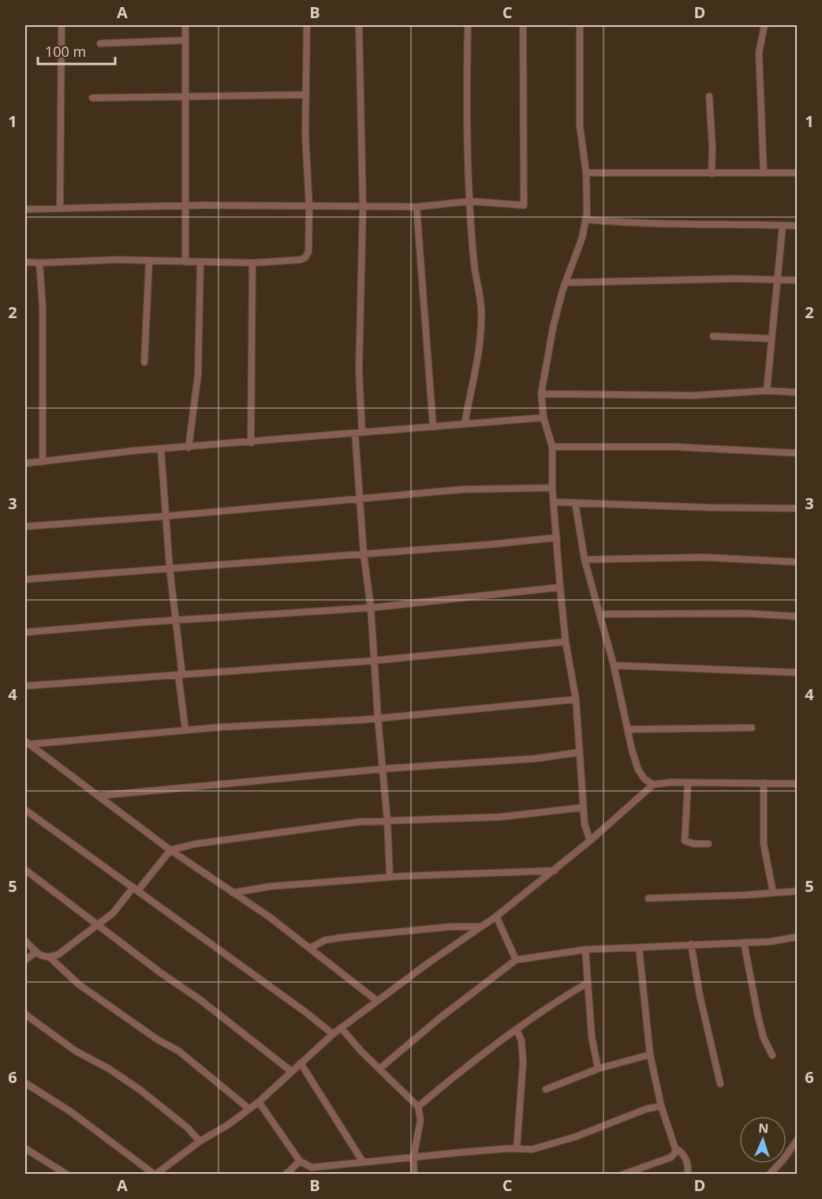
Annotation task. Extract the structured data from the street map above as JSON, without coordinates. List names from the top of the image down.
{
  "scale_bar": "100 m",
  "north": "top",
  "grid": {
    "columns": [
      "A",
      "B",
      "C",
      "D"
    ],
    "rows": [
      "1",
      "2",
      "3",
      "4",
      "5",
      "6"
    ]
  }
}
